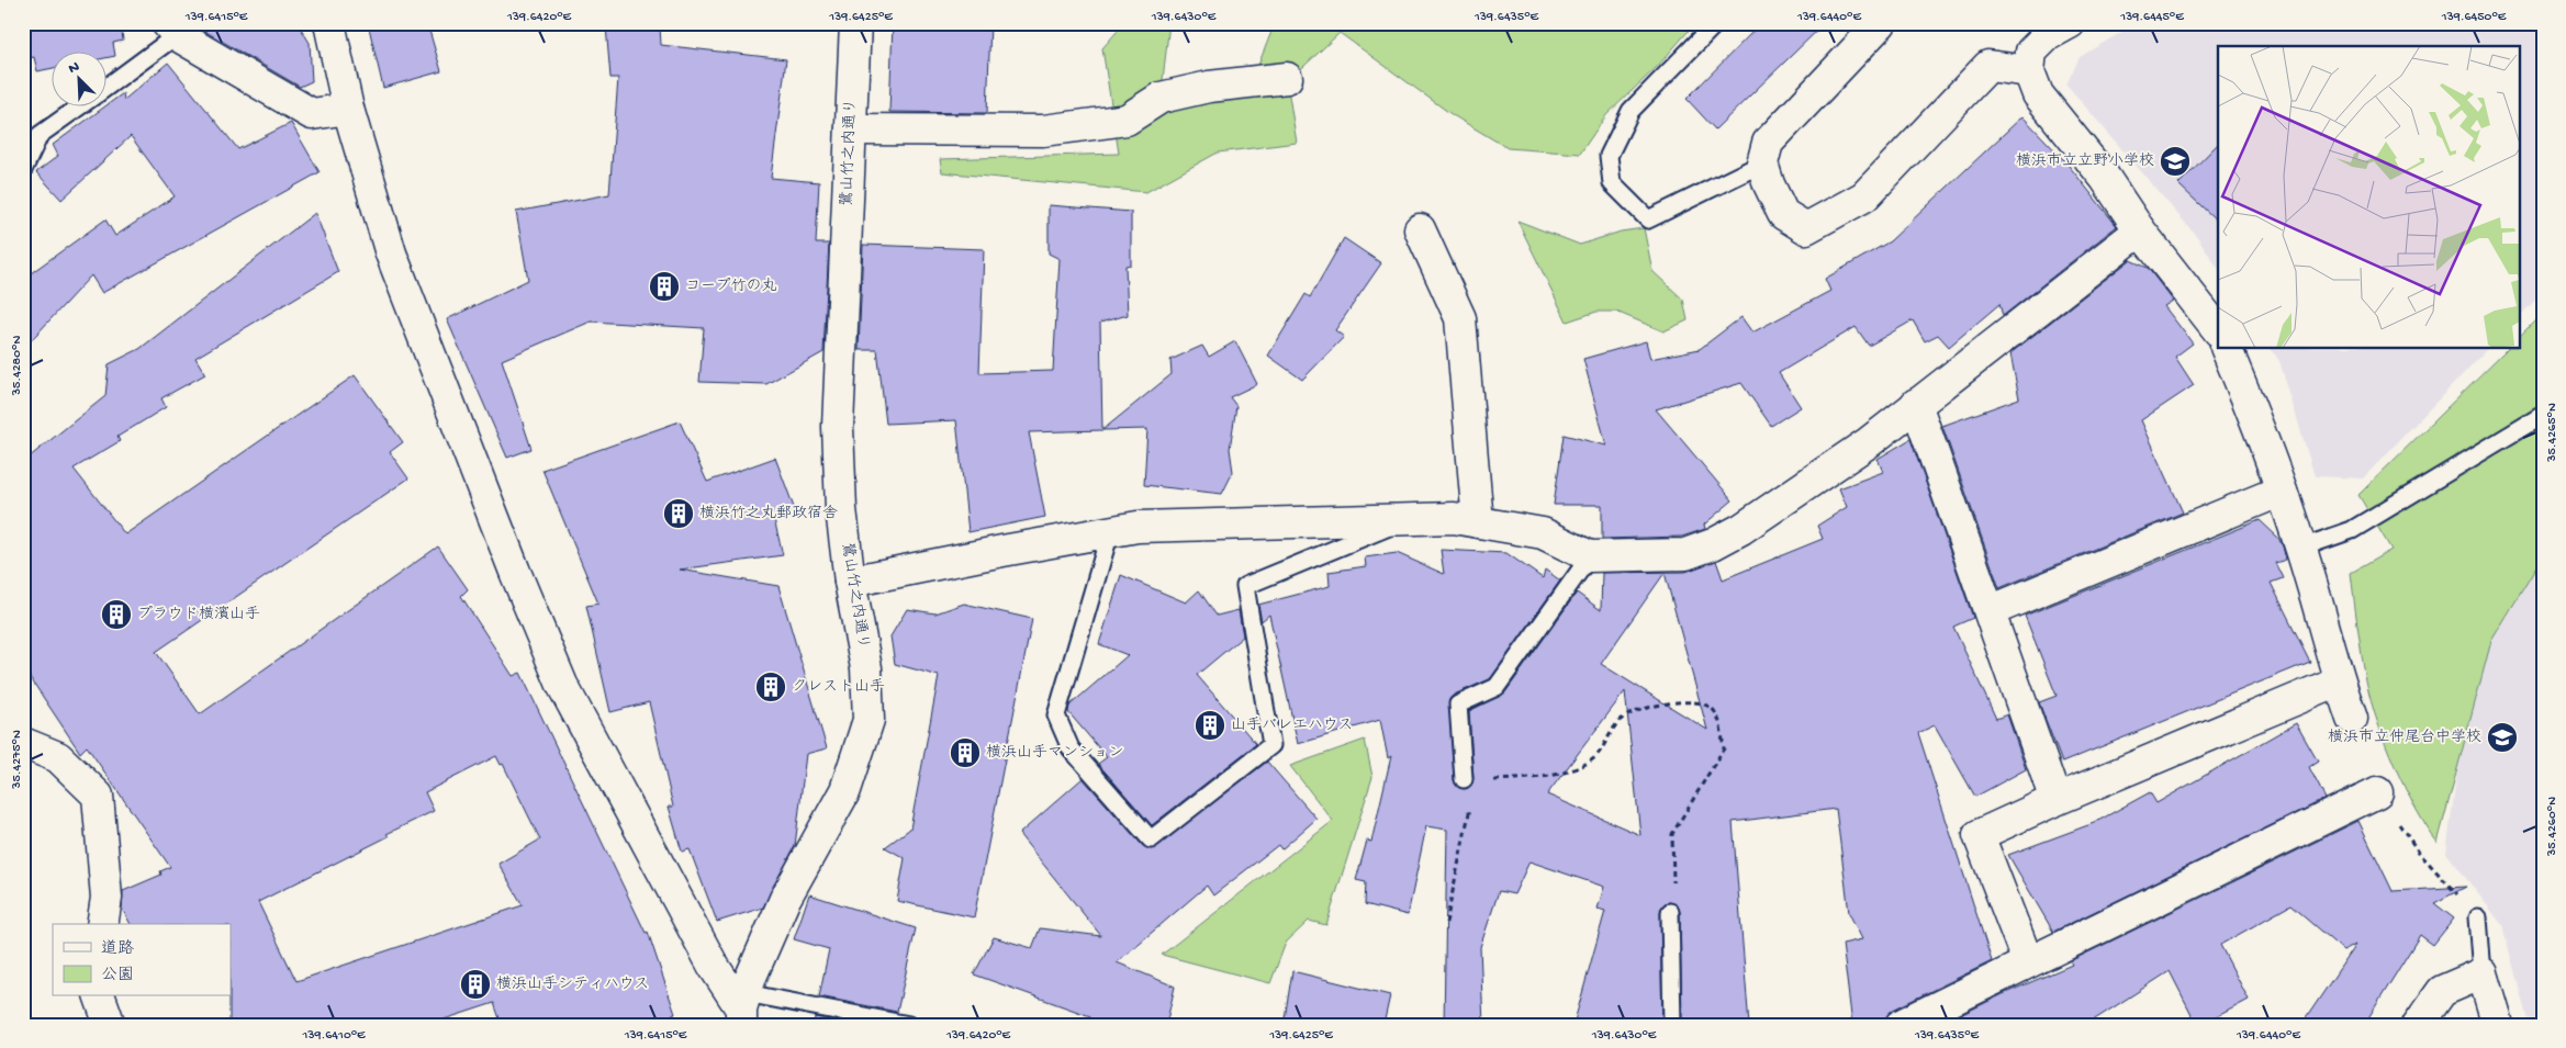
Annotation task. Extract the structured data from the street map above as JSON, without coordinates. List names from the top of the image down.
{
  "streets": {
    "street": ["鷺山竹之内通り"]
  },
  "places": {
    "school or university": ["横浜市立立野小学校", "横浜市立仲尾台中学校"],
    "building": [
      "コープ竹の丸",
      "横浜竹之丸郵政宿舎",
      "プラウド横濱山手",
      "クレスト山手",
      "山手バレエハウス",
      "横浜山手マンション",
      "横浜山手シティハウス"
    ]
  },
  "legend": ["道路", "公園"],
  "north": "top left",
  "coordinates": [
    "139.6415°E",
    "139.6420°E",
    "139.6425°E",
    "139.6430°E",
    "139.6435°E",
    "139.6440°E",
    "139.6445°E",
    "139.6450°E",
    "35.4280°N",
    "35.4265°N",
    "35.4275°N",
    "35.4260°N",
    "139.6410°E"
  ]
}
